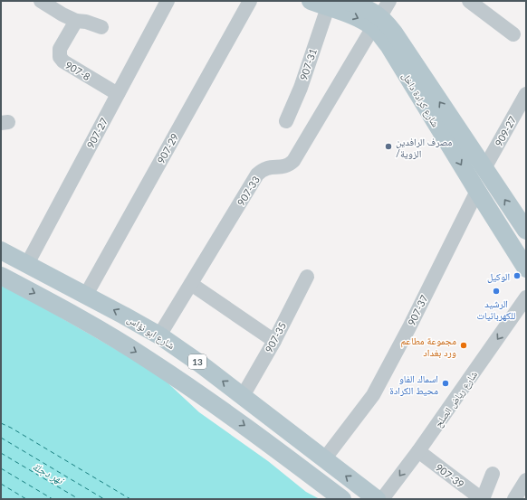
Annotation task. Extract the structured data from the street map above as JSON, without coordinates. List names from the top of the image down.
{
  "streets": {
    "main road": ["شارع كرادة داخل", "شارع ابو نؤاس", "13"],
    "street": [
      "907-31",
      "907-8",
      "909-27",
      "907-27",
      "907-29",
      "907-33",
      "907-37",
      "907-35",
      "شارع رياض الصلح",
      "907-39"
    ]
  },
  "crossings": [
    ["907-31", "شارع كرادة داخل"],
    ["907-8", "907-27"],
    ["شارع كرادة داخل", "909-27"],
    ["شارع كرادة داخل", "907-33"],
    ["شارع كرادة داخل", "907-37"],
    ["907-27", "شارع ابو نؤاس"],
    ["907-29", "شارع ابو نؤاس"],
    ["907-33", "شارع ابو نؤاس"],
    ["907-37", "شارع ابو نؤاس"],
    ["شارع ابو نؤاس", "907-35"],
    ["شارع رياض الصلح", "907-39"]
  ],
  "one_way": ["شارع رياض الصلح"],
  "water": ["نهر دجلة"],
  "places": [
    "مصرف الرافدين /الزوية",
    "الوكيل",
    "الرشيد للكهربائيات",
    "مجموعة مطاعم ورد بغداد",
    "اسماك الفاو محيط الكرادة"
  ]
}
